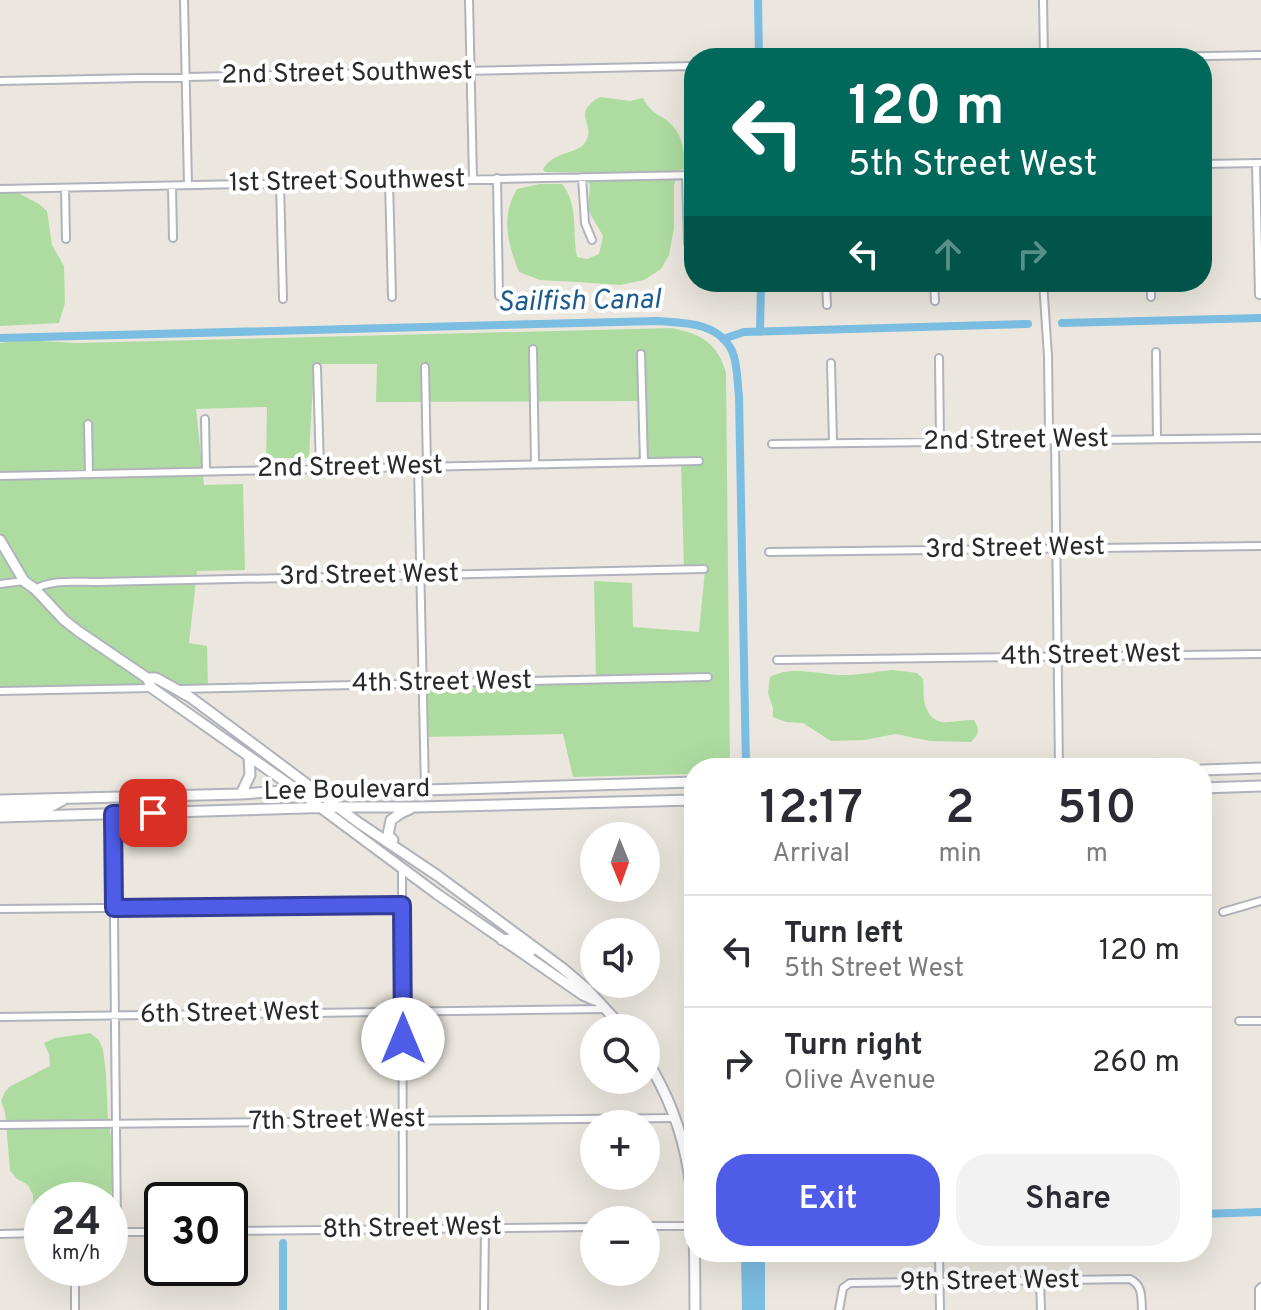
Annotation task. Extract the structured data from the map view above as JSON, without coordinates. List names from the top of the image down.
{
  "streets": {
    "street": [
      "2nd Street Southwest",
      "1st Street Southwest",
      "2nd Street West",
      "3rd Street West",
      "4th Street West",
      "Lee Boulevard",
      "6th Street West",
      "7th Street West",
      "8th Street West",
      "9th Street West"
    ]
  },
  "water": ["Sailfish Canal"],
  "north": "bottom",
  "page": {
    "turn": ["120 m", "5th Street West"],
    "eta": [
      "12:17",
      "Arrival",
      "2",
      "min",
      "510",
      "m"
    ],
    "map_buttons": ["+", "−"],
    "list": [
      {
        "name": "Turn left",
        "note": "5th Street West",
        "value": "120 m"
      },
      {
        "name": "Turn right",
        "note": "Olive Avenue",
        "value": "260 m"
      }
    ],
    "buttons": ["Exit", "Share"],
    "speed": "24 km/h",
    "limit": "30"
  }
}
